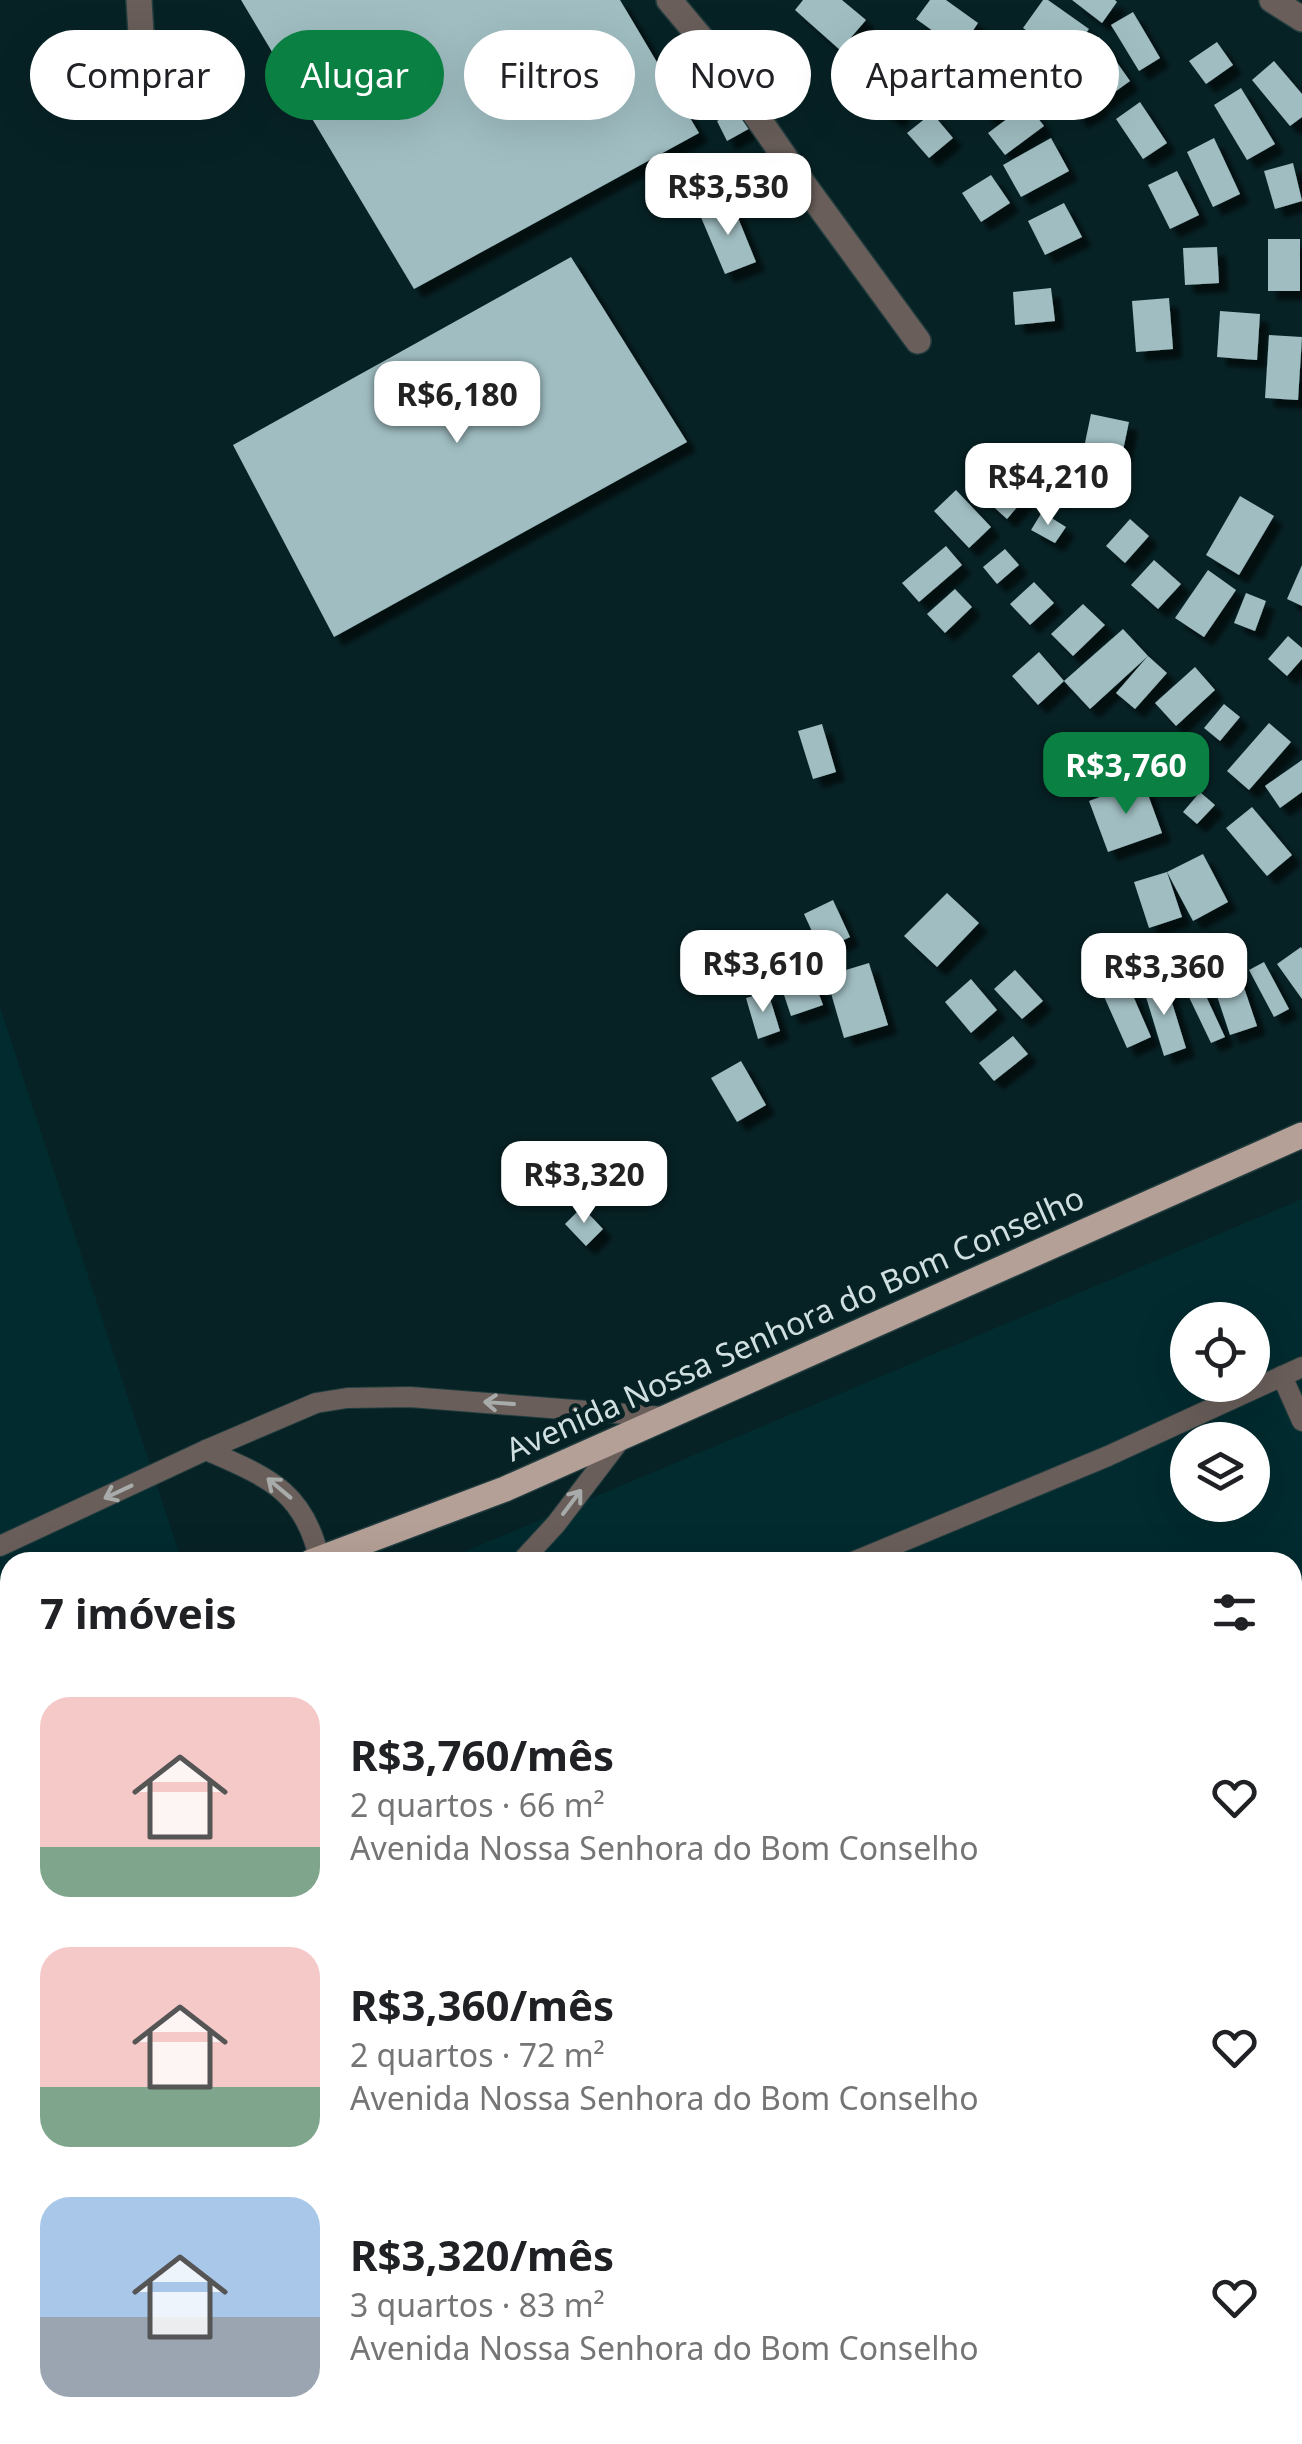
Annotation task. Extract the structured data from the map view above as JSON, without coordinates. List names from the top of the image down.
{
  "streets": {
    "main road": ["Avenida Nossa Senhora do Bom Conselho"]
  },
  "page": {
    "chip": [
      "Comprar",
      "Alugar",
      "Filtros",
      "Novo",
      "Apartamento"
    ],
    "price": [
      "R$3,530",
      "R$6,180",
      "R$4,210",
      "R$3,760",
      "R$3,610",
      "R$3,360",
      "R$3,320"
    ],
    "heading": "7 imóveis",
    "list": [
      {
        "name": "R$3,760/mês",
        "note": "2 quartos · 66 m² · Avenida Nossa Senhora do Bom Conselho"
      },
      {
        "name": "R$3,360/mês",
        "note": "2 quartos · 72 m² · Avenida Nossa Senhora do Bom Conselho"
      },
      {
        "name": "R$3,320/mês",
        "note": "3 quartos · 83 m² · Avenida Nossa Senhora do Bom Conselho"
      }
    ]
  }
}
